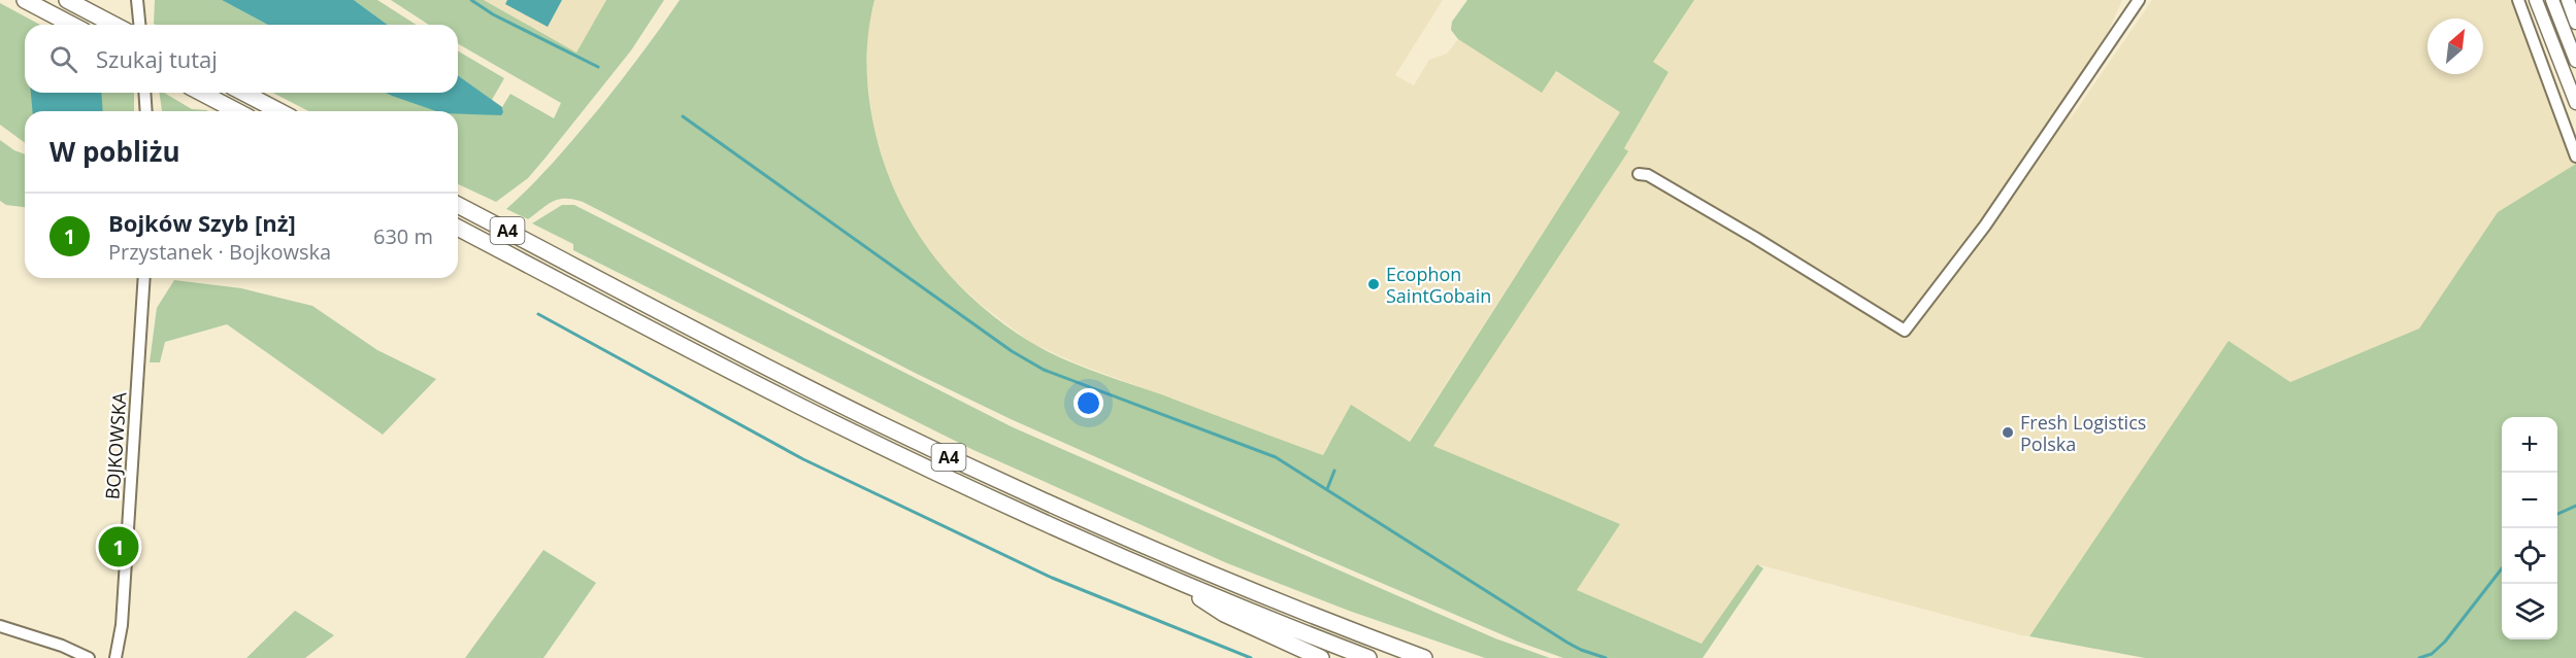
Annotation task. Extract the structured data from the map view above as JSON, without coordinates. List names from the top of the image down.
{
  "streets": {
    "highway": ["A4"],
    "street": ["BOJKOWSKA"]
  },
  "places": ["Ecophon SaintGobain", "Fresh Logistics Polska"],
  "north": "top right",
  "page": {
    "search": "Szukaj tutaj",
    "heading": "W pobliżu",
    "list": [
      {
        "mark": "1",
        "name": "Bojków Szyb [nż]",
        "note": "Przystanek · Bojkowska",
        "value": "630 m"
      }
    ],
    "map_buttons": ["+", "−"],
    "pins": "1"
  }
}
